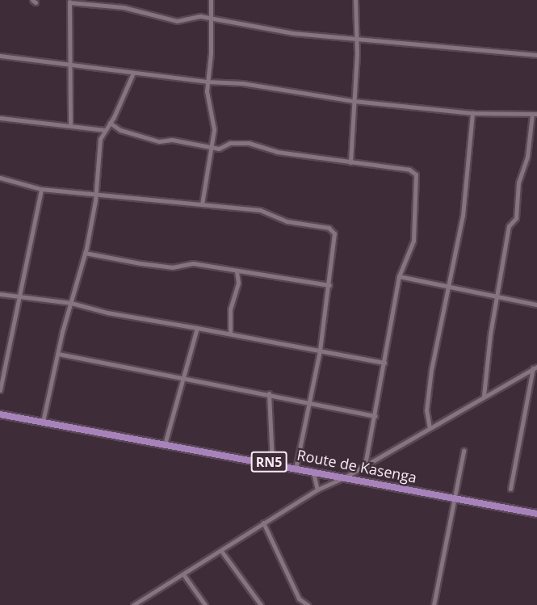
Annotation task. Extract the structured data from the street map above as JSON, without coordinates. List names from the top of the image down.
{
  "streets": {
    "highway": ["RN5", "Route de Kasenga"]
  }
}
